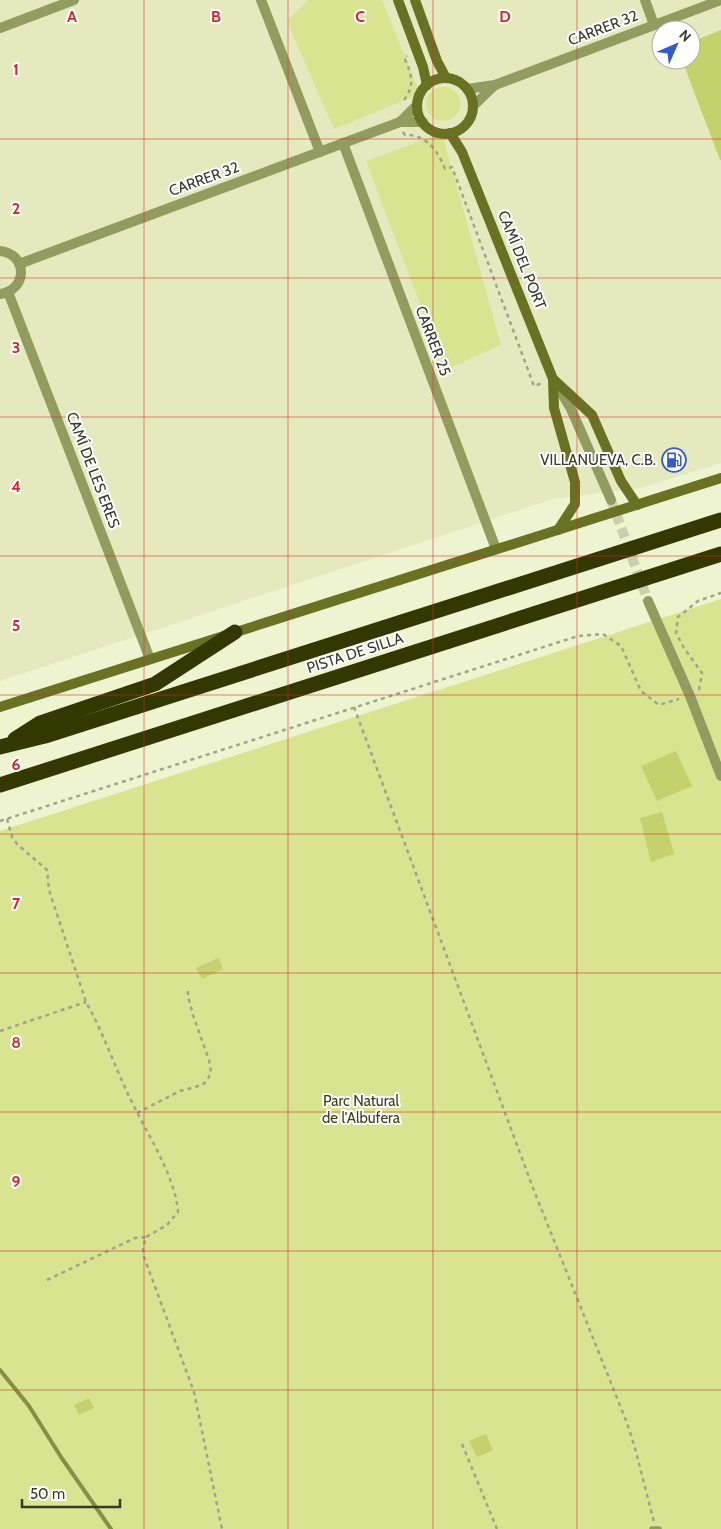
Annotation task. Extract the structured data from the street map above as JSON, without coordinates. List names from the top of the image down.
{
  "streets": {
    "highway": ["PISTA DE SILLA"],
    "street": [
      "CARRER 32",
      "CAMÍ DEL PORT",
      "CARRER 25",
      "CAMÍ DE LES ERES"
    ]
  },
  "crossings": [
    ["CARRER 32", "CAMÍ DEL PORT"],
    ["CARRER 32", "CARRER 25"]
  ],
  "parks": ["Parc Natural de l'Albufera"],
  "places": {
    "fuel station": ["VILLANUEVA, C.B."]
  },
  "scale_bar": "50 m",
  "north": "top right",
  "grid": {
    "columns": [
      "A",
      "B",
      "C",
      "D"
    ],
    "rows": [
      "1",
      "2",
      "3",
      "4",
      "5",
      "6",
      "7",
      "8",
      "9"
    ]
  }
}
